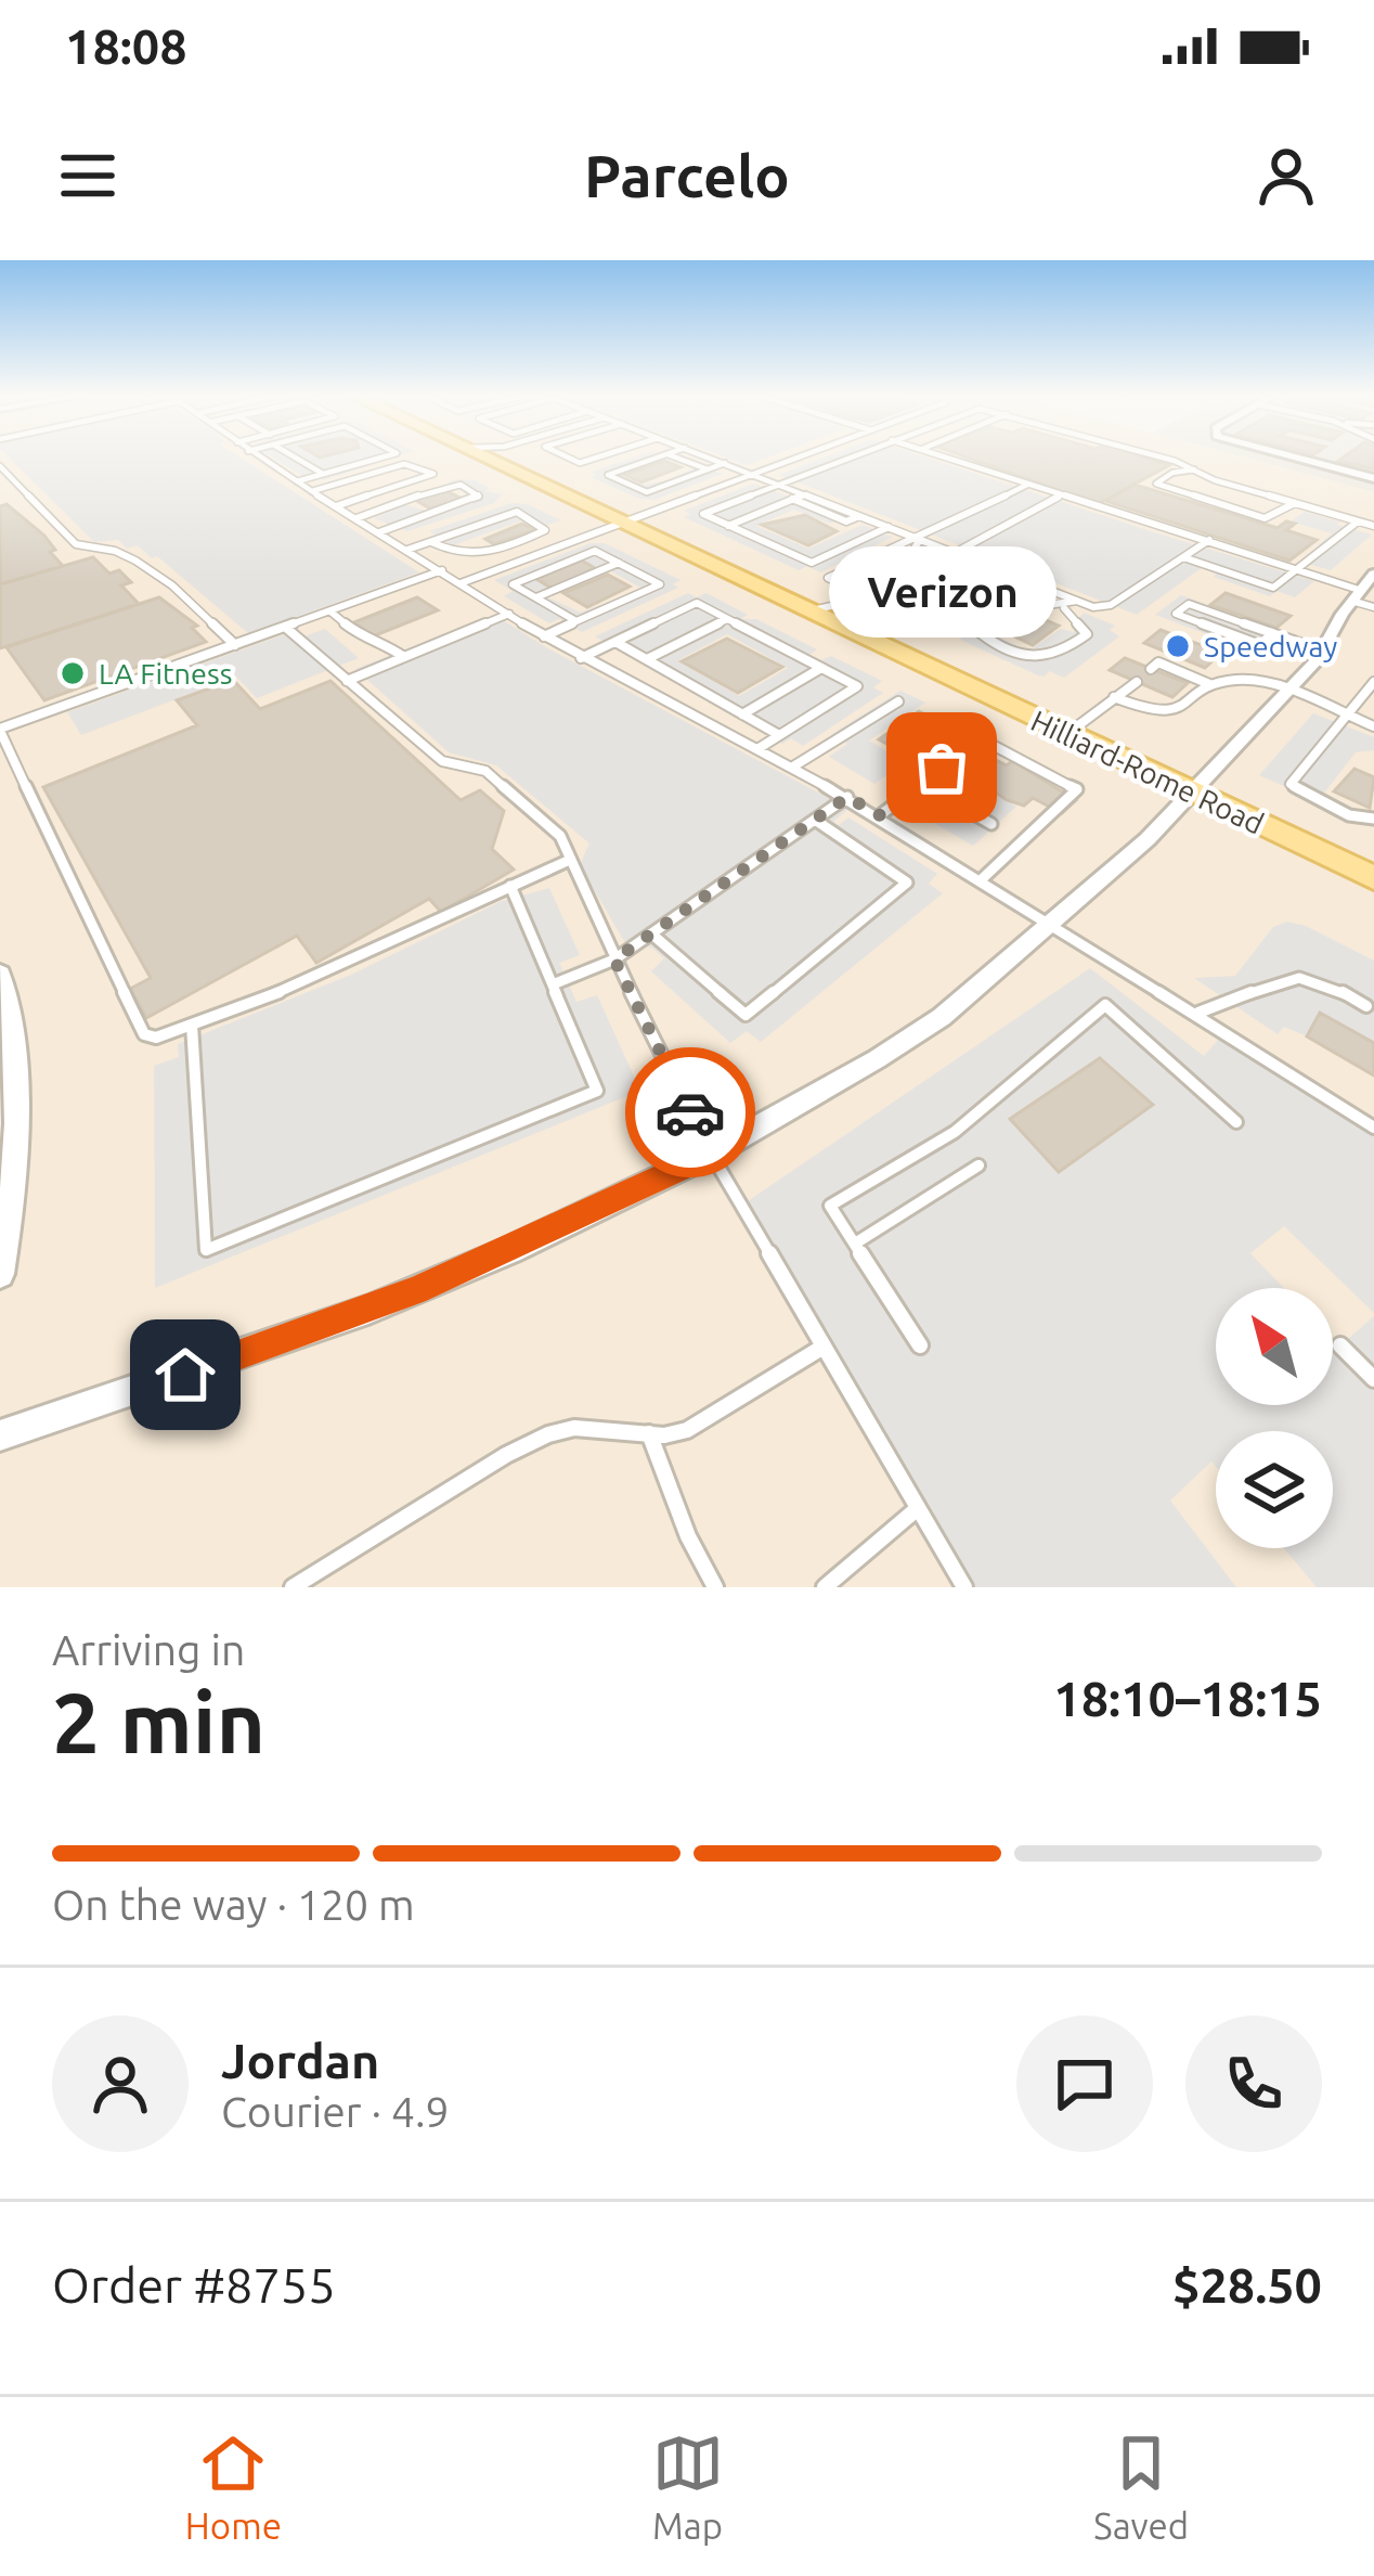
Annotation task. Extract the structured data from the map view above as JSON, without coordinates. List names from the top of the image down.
{
  "streets": {
    "main road": ["Hilliard-Rome Road"]
  },
  "places": ["Speedway", "LA Fitness", "Verizon"],
  "north": "top left",
  "page": {
    "status": "18:08",
    "header": "Parcelo",
    "bubble": "Verizon",
    "heading": ["2 min", "Arriving in", "18:10–18:15"],
    "panel": [
      "Jordan",
      "Courier · 4.9",
      "Order #8755",
      "$28.50"
    ],
    "bar": "On the way · 120 m",
    "tabs": ["Home", "Map", "Saved"]
  }
}
